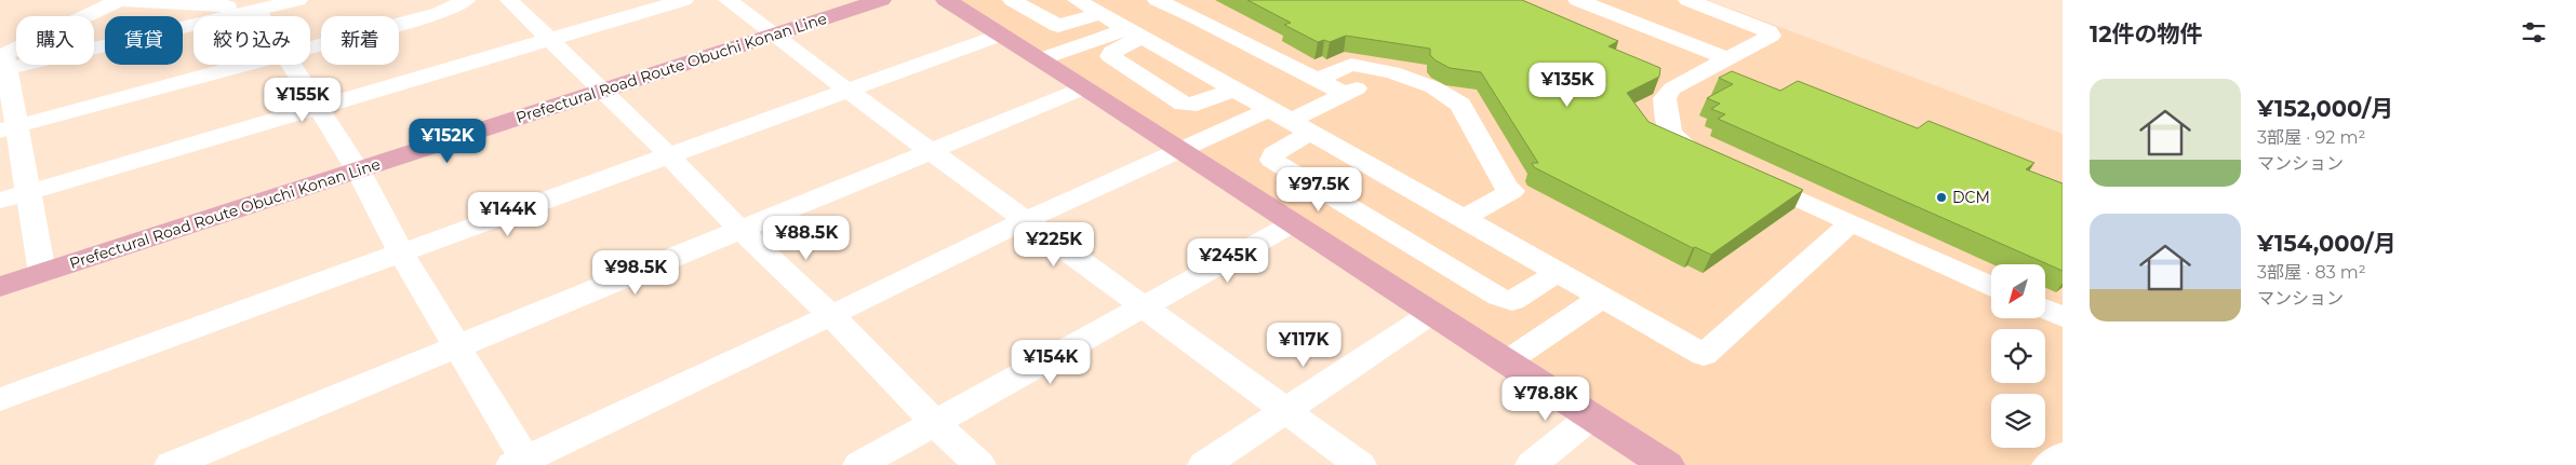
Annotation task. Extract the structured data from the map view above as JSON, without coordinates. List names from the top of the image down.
{
  "streets": {
    "main road": ["Prefectural Road Route Obuchi Konan Line"]
  },
  "places": ["DCM"],
  "north": "bottom left",
  "page": {
    "heading": "12件の物件",
    "chip": [
      "購入",
      "賃貸",
      "絞り込み",
      "新着"
    ],
    "price": [
      "¥135K",
      "¥155K",
      "¥152K",
      "¥97.5K",
      "¥144K",
      "¥88.5K",
      "¥225K",
      "¥245K",
      "¥98.5K",
      "¥117K",
      "¥154K",
      "¥78.8K"
    ],
    "list": [
      {
        "name": "¥152,000/月",
        "note": "3部屋 · 92 m² · マンション"
      },
      {
        "name": "¥154,000/月",
        "note": "3部屋 · 83 m² · マンション"
      }
    ]
  }
}
